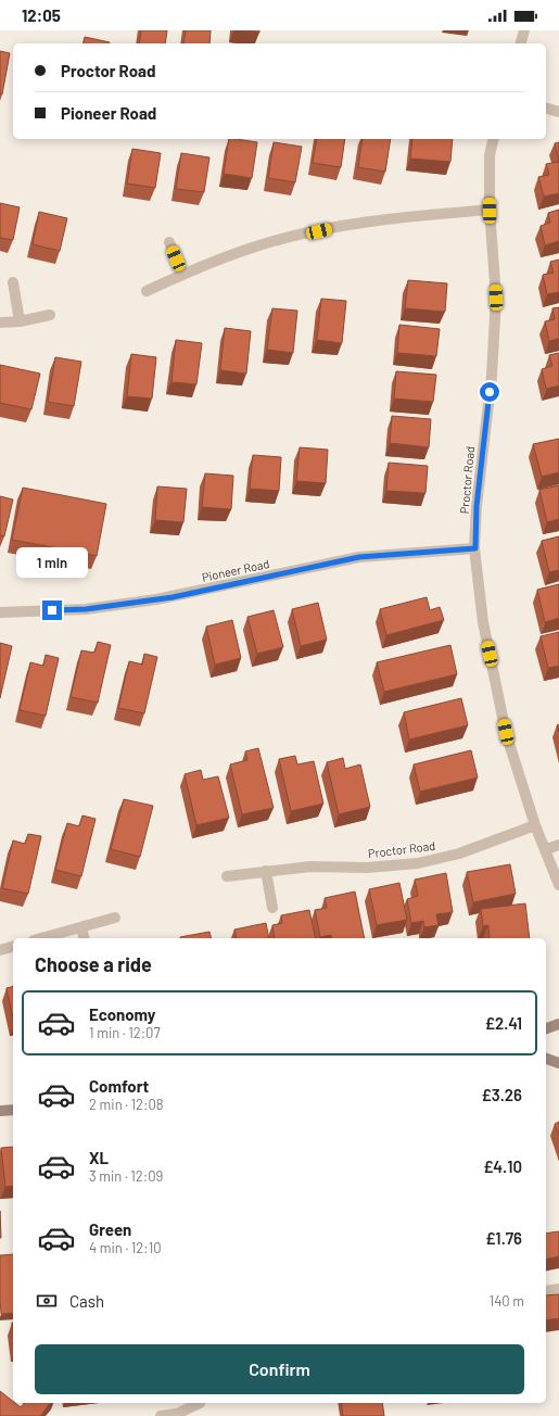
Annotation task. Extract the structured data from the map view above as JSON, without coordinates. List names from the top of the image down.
{
  "streets": {
    "street": ["Proctor Road", "Pioneer Road"]
  },
  "crossings": [
    ["Proctor Road", "Pioneer Road"]
  ],
  "page": {
    "status": "12:05",
    "banner": ["Proctor Road", "Pioneer Road"],
    "bubble": "1 min",
    "heading": "Choose a ride",
    "list": [
      {
        "name": "Economy",
        "note": "1 min · 12:07",
        "value": "£2.41"
      },
      {
        "name": "Comfort",
        "note": "2 min · 12:08",
        "value": "£3.26"
      },
      {
        "name": "XL",
        "note": "3 min · 12:09",
        "value": "£4.10"
      },
      {
        "name": "Green",
        "note": "4 min · 12:10",
        "value": "£1.76"
      }
    ],
    "pay": ["Cash", "140 m"],
    "buttons": "Confirm"
  }
}
